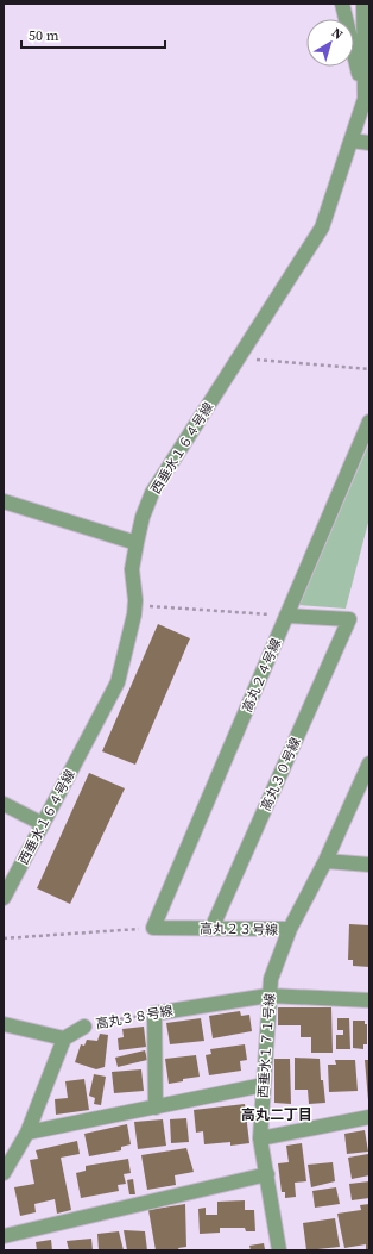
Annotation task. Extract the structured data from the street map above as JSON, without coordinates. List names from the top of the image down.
{
  "streets": {
    "street": [
      "西垂水１６４号線",
      "高丸２４号線",
      "高丸３０号線",
      "高丸２３号線",
      "高丸３８号線",
      "西垂水１７１号線"
    ]
  },
  "crossings": [
    ["高丸２４号線", "高丸３０号線"],
    ["高丸２４号線", "高丸２３号線"],
    ["高丸３０号線", "高丸２３号線"],
    ["高丸２３号線", "西垂水１７１号線"],
    ["高丸３８号線", "西垂水１７１号線"]
  ],
  "districts": ["高丸二丁目"],
  "scale_bar": "50 m",
  "north": "top right"
}
